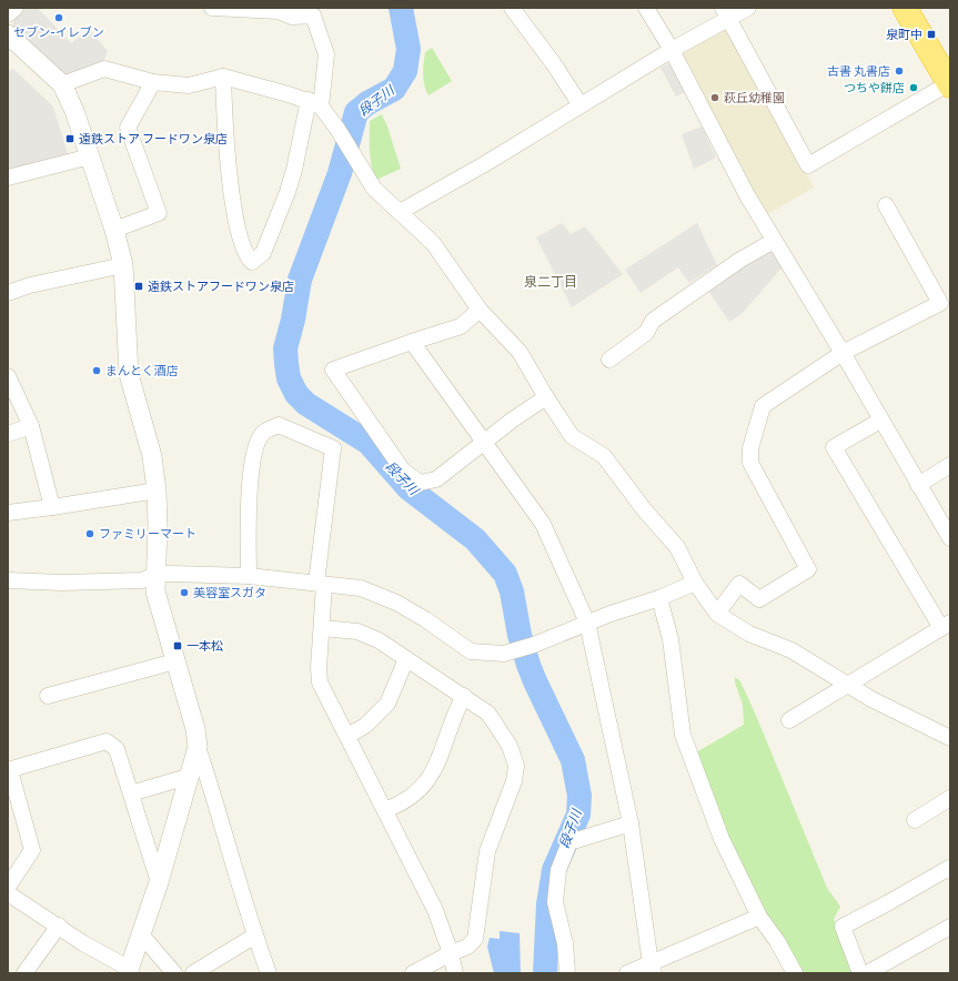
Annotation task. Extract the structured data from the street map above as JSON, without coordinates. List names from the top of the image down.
{
  "districts": ["泉二丁目"],
  "water": ["段子川"],
  "places": {
    "other": [
      "セブン-イレブン",
      "古書 丸書店",
      "つちや餅店",
      "萩丘幼稚園",
      "まんとく酒店",
      "ファミリーマート",
      "美容室スガタ"
    ],
    "transit": [
      "泉町中",
      "遠鉄ストア フードワン泉店",
      "遠鉄ストアフードワン泉店",
      "一本松"
    ]
  }
}
